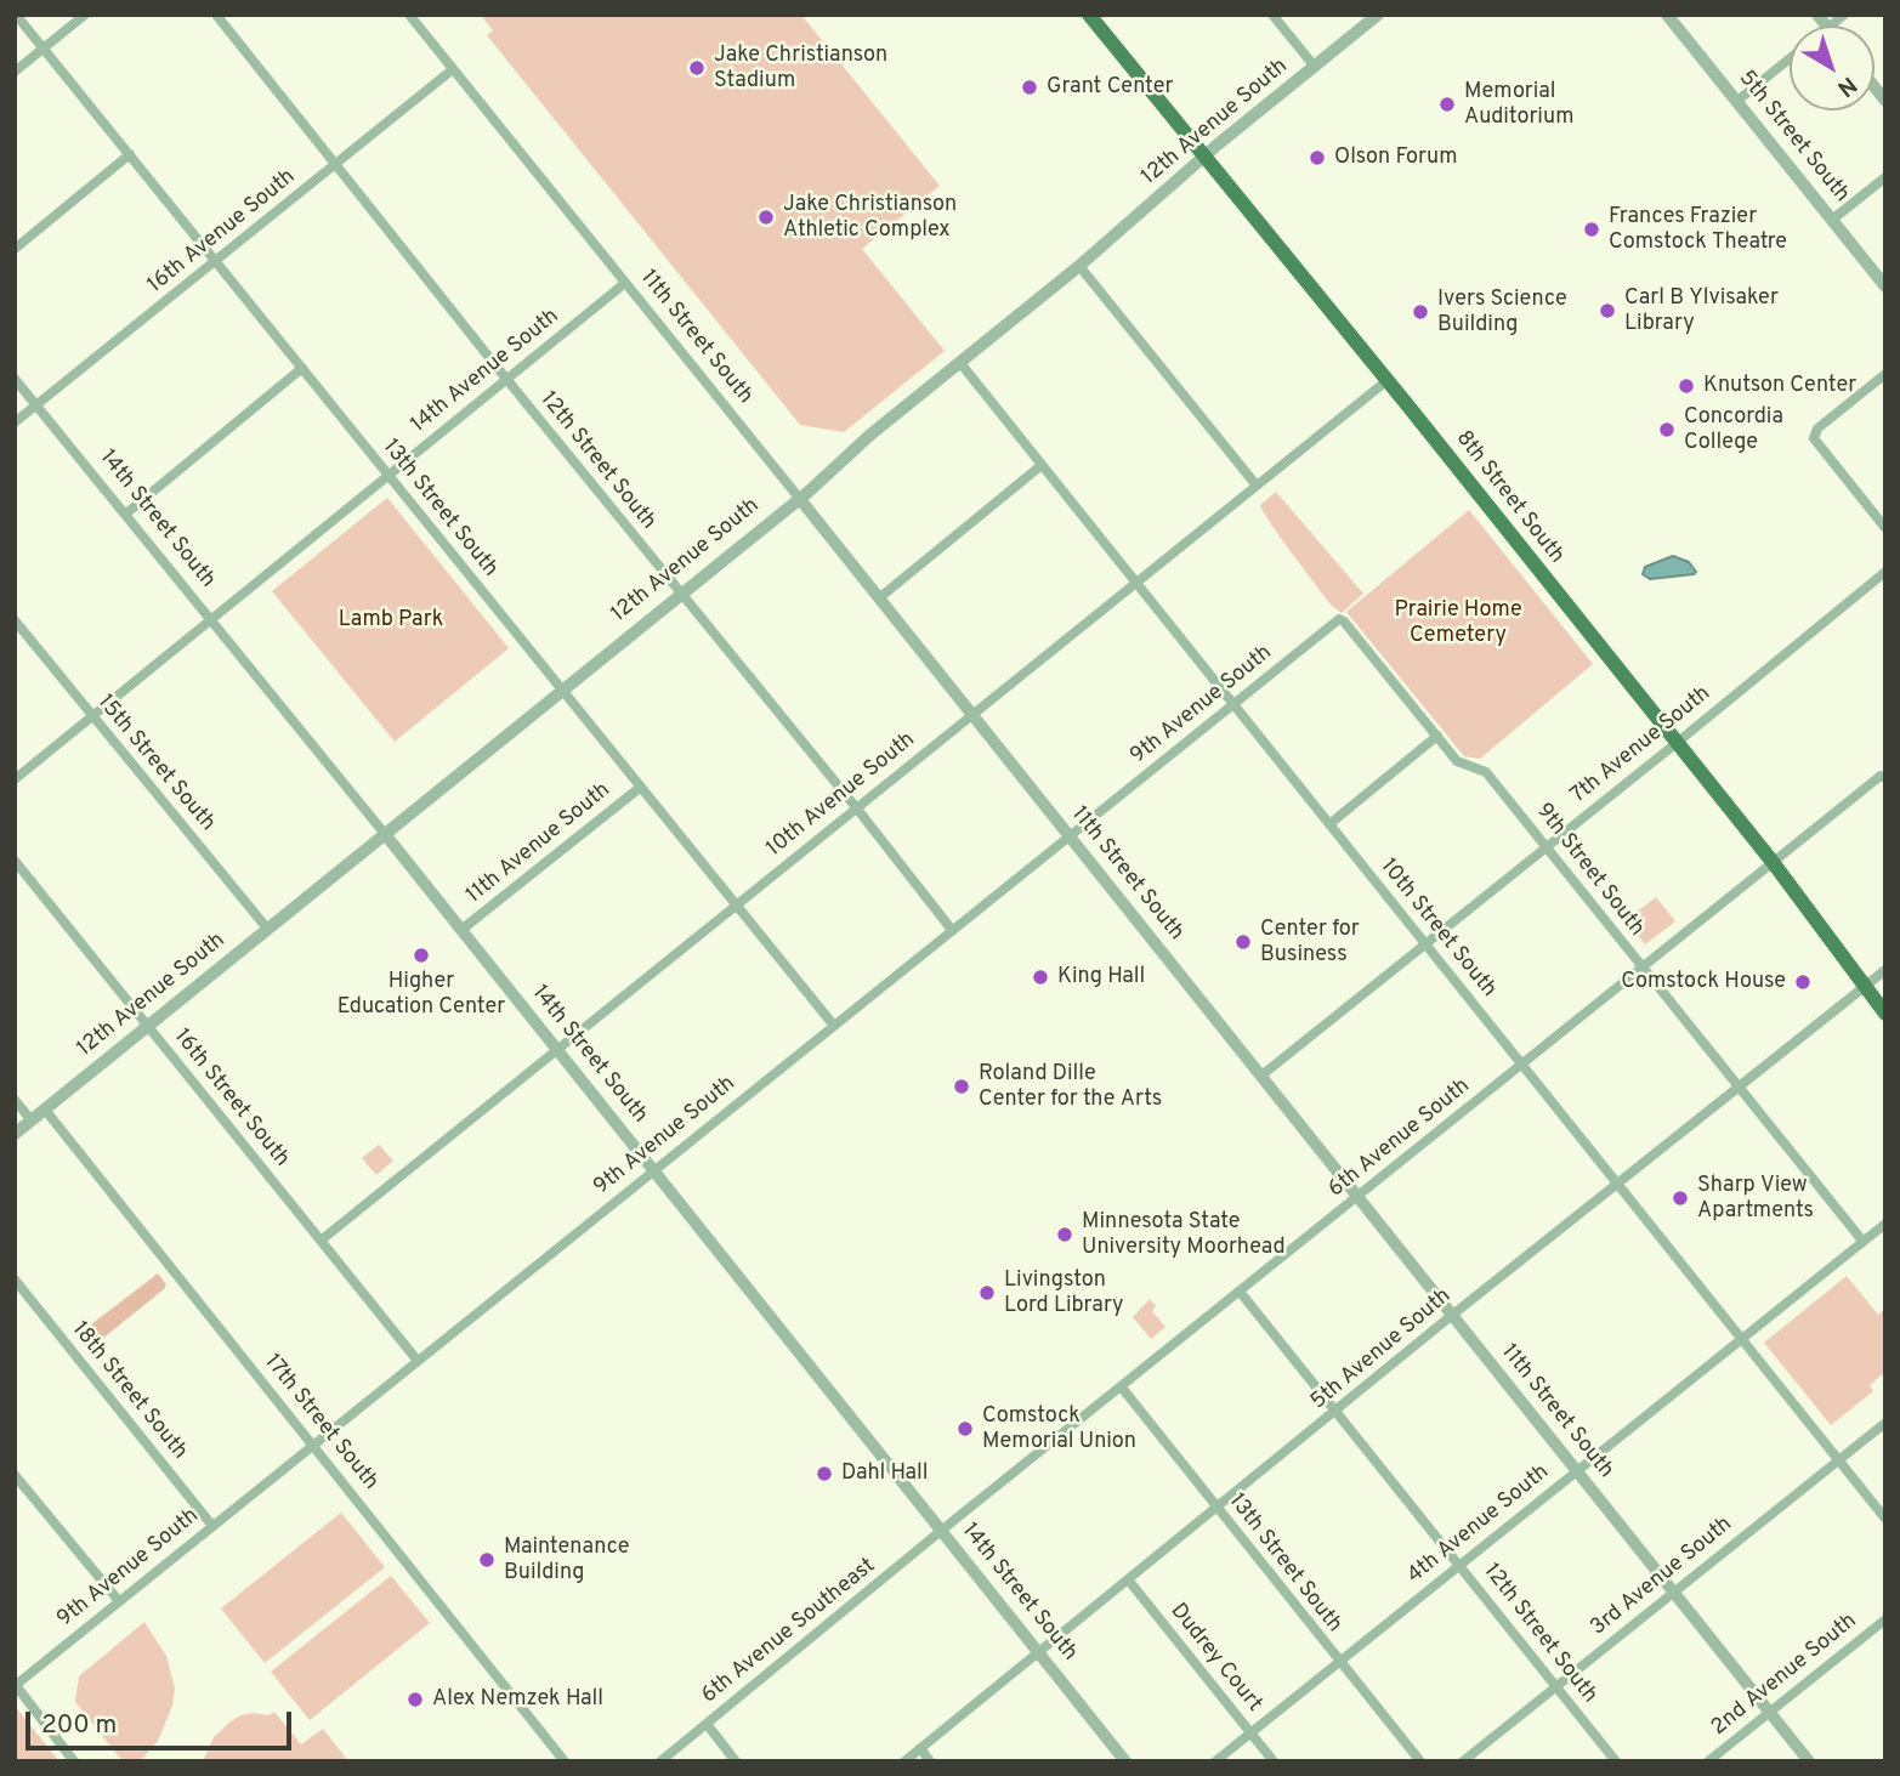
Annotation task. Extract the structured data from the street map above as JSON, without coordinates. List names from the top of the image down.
{
  "streets": {
    "main road": ["8th Street South"],
    "street": [
      "12th Avenue South",
      "5th Street South",
      "16th Avenue South",
      "11th Street South",
      "14th Avenue South",
      "12th Street South",
      "13th Street South",
      "14th Street South",
      "9th Avenue South",
      "7th Avenue South",
      "15th Street South",
      "10th Avenue South",
      "11th Avenue South",
      "9th Street South",
      "10th Street South",
      "16th Street South",
      "6th Avenue South",
      "5th Avenue South",
      "18th Street South",
      "17th Street South",
      "4th Avenue South",
      "3rd Avenue South",
      "6th Avenue Southeast",
      "Dudrey Court",
      "2nd Avenue South"
    ]
  },
  "crossings": [
    ["12th Avenue South", "11th Street South"],
    ["12th Avenue South", "12th Street South"],
    ["12th Avenue South", "8th Street South"],
    ["12th Avenue South", "13th Street South"],
    ["12th Avenue South", "14th Street South"],
    ["12th Avenue South", "15th Street South"],
    ["12th Avenue South", "10th Street South"],
    ["12th Avenue South", "16th Street South"],
    ["12th Avenue South", "17th Street South"],
    ["16th Avenue South", "11th Street South"],
    ["16th Avenue South", "12th Street South"],
    ["16th Avenue South", "13th Street South"],
    ["16th Avenue South", "14th Street South"],
    ["11th Street South", "14th Avenue South"],
    ["11th Street South", "9th Avenue South"],
    ["11th Street South", "7th Avenue South"],
    ["11th Street South", "10th Avenue South"],
    ["11th Street South", "6th Avenue South"],
    ["11th Street South", "5th Avenue South"],
    ["11th Street South", "4th Avenue South"],
    ["11th Street South", "3rd Avenue South"],
    ["11th Street South", "2nd Avenue South"],
    ["14th Avenue South", "12th Street South"],
    ["14th Avenue South", "13th Street South"],
    ["14th Avenue South", "14th Street South"],
    ["14th Avenue South", "15th Street South"],
    ["12th Street South", "9th Avenue South"],
    ["12th Street South", "10th Avenue South"],
    ["12th Street South", "6th Avenue South"],
    ["12th Street South", "5th Avenue South"],
    ["12th Street South", "4th Avenue South"],
    ["12th Street South", "3rd Avenue South"],
    ["8th Street South", "7th Avenue South"],
    ["8th Street South", "10th Avenue South"],
    ["8th Street South", "6th Avenue South"],
    ["8th Street South", "5th Avenue South"],
    ["13th Street South", "9th Avenue South"],
    ["13th Street South", "10th Avenue South"],
    ["13th Street South", "11th Avenue South"],
    ["13th Street South", "6th Avenue South"],
    ["13th Street South", "5th Avenue South"],
    ["13th Street South", "4th Avenue South"],
    ["14th Street South", "9th Avenue South"],
    ["14th Street South", "10th Avenue South"],
    ["14th Street South", "11th Avenue South"],
    ["14th Street South", "6th Avenue South"],
    ["14th Street South", "5th Avenue South"],
    ["14th Street South", "6th Avenue Southeast"],
    ["9th Avenue South", "9th Street South"],
    ["9th Avenue South", "10th Street South"],
    ["9th Avenue South", "16th Street South"],
    ["9th Avenue South", "18th Street South"],
    ["9th Avenue South", "17th Street South"],
    ["7th Avenue South", "9th Street South"],
    ["7th Avenue South", "10th Street South"],
    ["10th Avenue South", "10th Street South"],
    ["10th Avenue South", "16th Street South"],
    ["9th Street South", "6th Avenue South"],
    ["9th Street South", "5th Avenue South"],
    ["9th Street South", "4th Avenue South"],
    ["10th Street South", "6th Avenue South"],
    ["10th Street South", "5th Avenue South"],
    ["10th Street South", "4th Avenue South"],
    ["10th Street South", "3rd Avenue South"],
    ["6th Avenue South", "6th Avenue Southeast"],
    ["5th Avenue South", "Dudrey Court"],
    ["4th Avenue South", "Dudrey Court"]
  ],
  "parks": ["Prairie Home Cemetery", "Lamb Park"],
  "places": [
    "Jake Christianson Stadium",
    "Grant Center",
    "Memorial Auditorium",
    "Olson Forum",
    "Jake Christianson Athletic Complex",
    "Frances Frazier Comstock Theatre",
    "Carl B Ylvisaker Library",
    "Ivers Science Building",
    "Knutson Center",
    "Concordia College",
    "Center for Business",
    "Higher Education Center",
    "King Hall",
    "Comstock House",
    "Roland Dille Center for the Arts",
    "Sharp View Apartments",
    "Minnesota State University Moorhead",
    "Livingston Lord Library",
    "Comstock Memorial Union",
    "Dahl Hall",
    "Maintenance Building",
    "Alex Nemzek Hall"
  ],
  "scale_bar": "200 m",
  "north": "bottom right"
}
